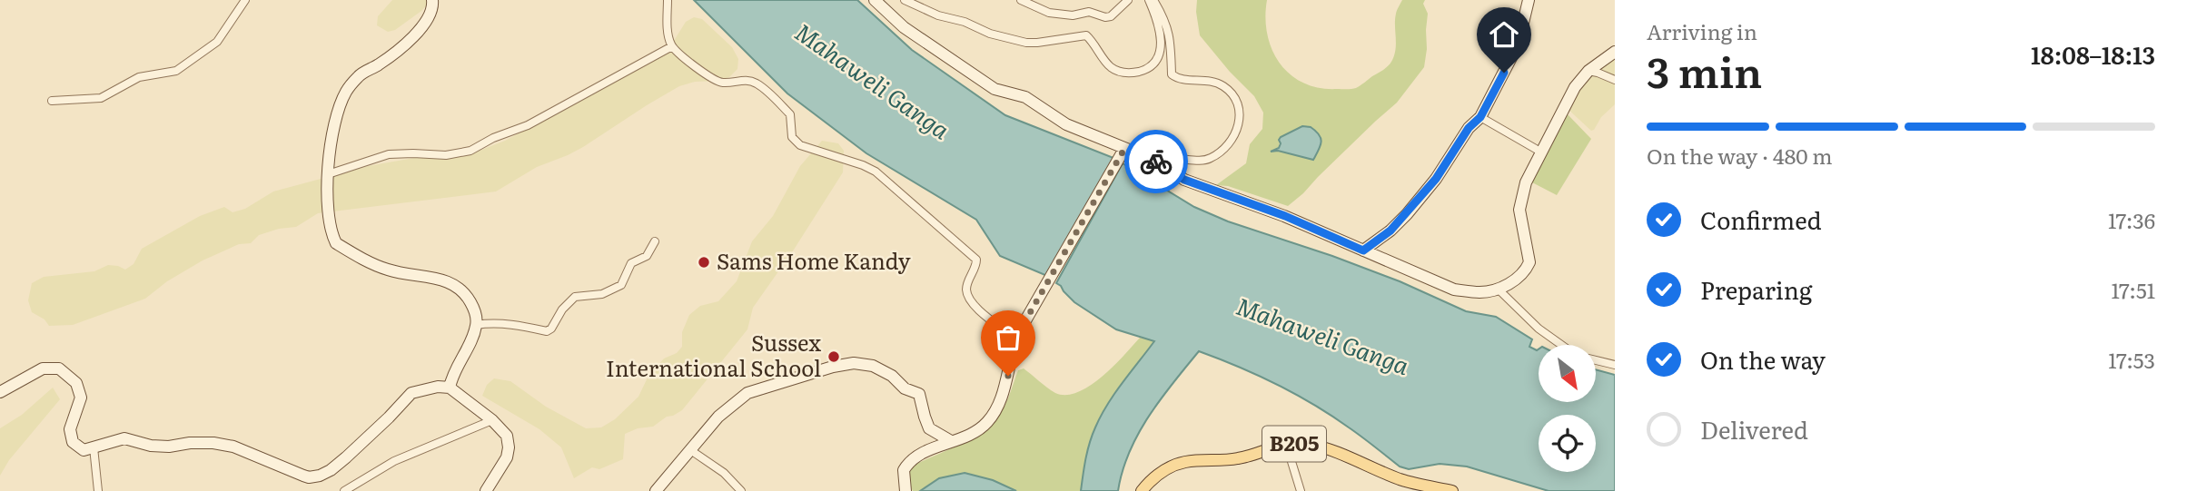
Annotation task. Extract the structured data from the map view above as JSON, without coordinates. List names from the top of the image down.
{
  "streets": {
    "main road": ["B205"]
  },
  "water": ["Mahaweli Ganga"],
  "places": ["Sams Home Kandy", "Sussex International School"],
  "north": "bottom right",
  "page": {
    "heading": ["3 min", "Arriving in", "18:08–18:13"],
    "bar": "On the way · 480 m",
    "list": [
      ["Confirmed", "17:36"],
      ["Preparing", "17:51"],
      ["On the way", "17:53"],
      "Delivered"
    ]
  }
}
